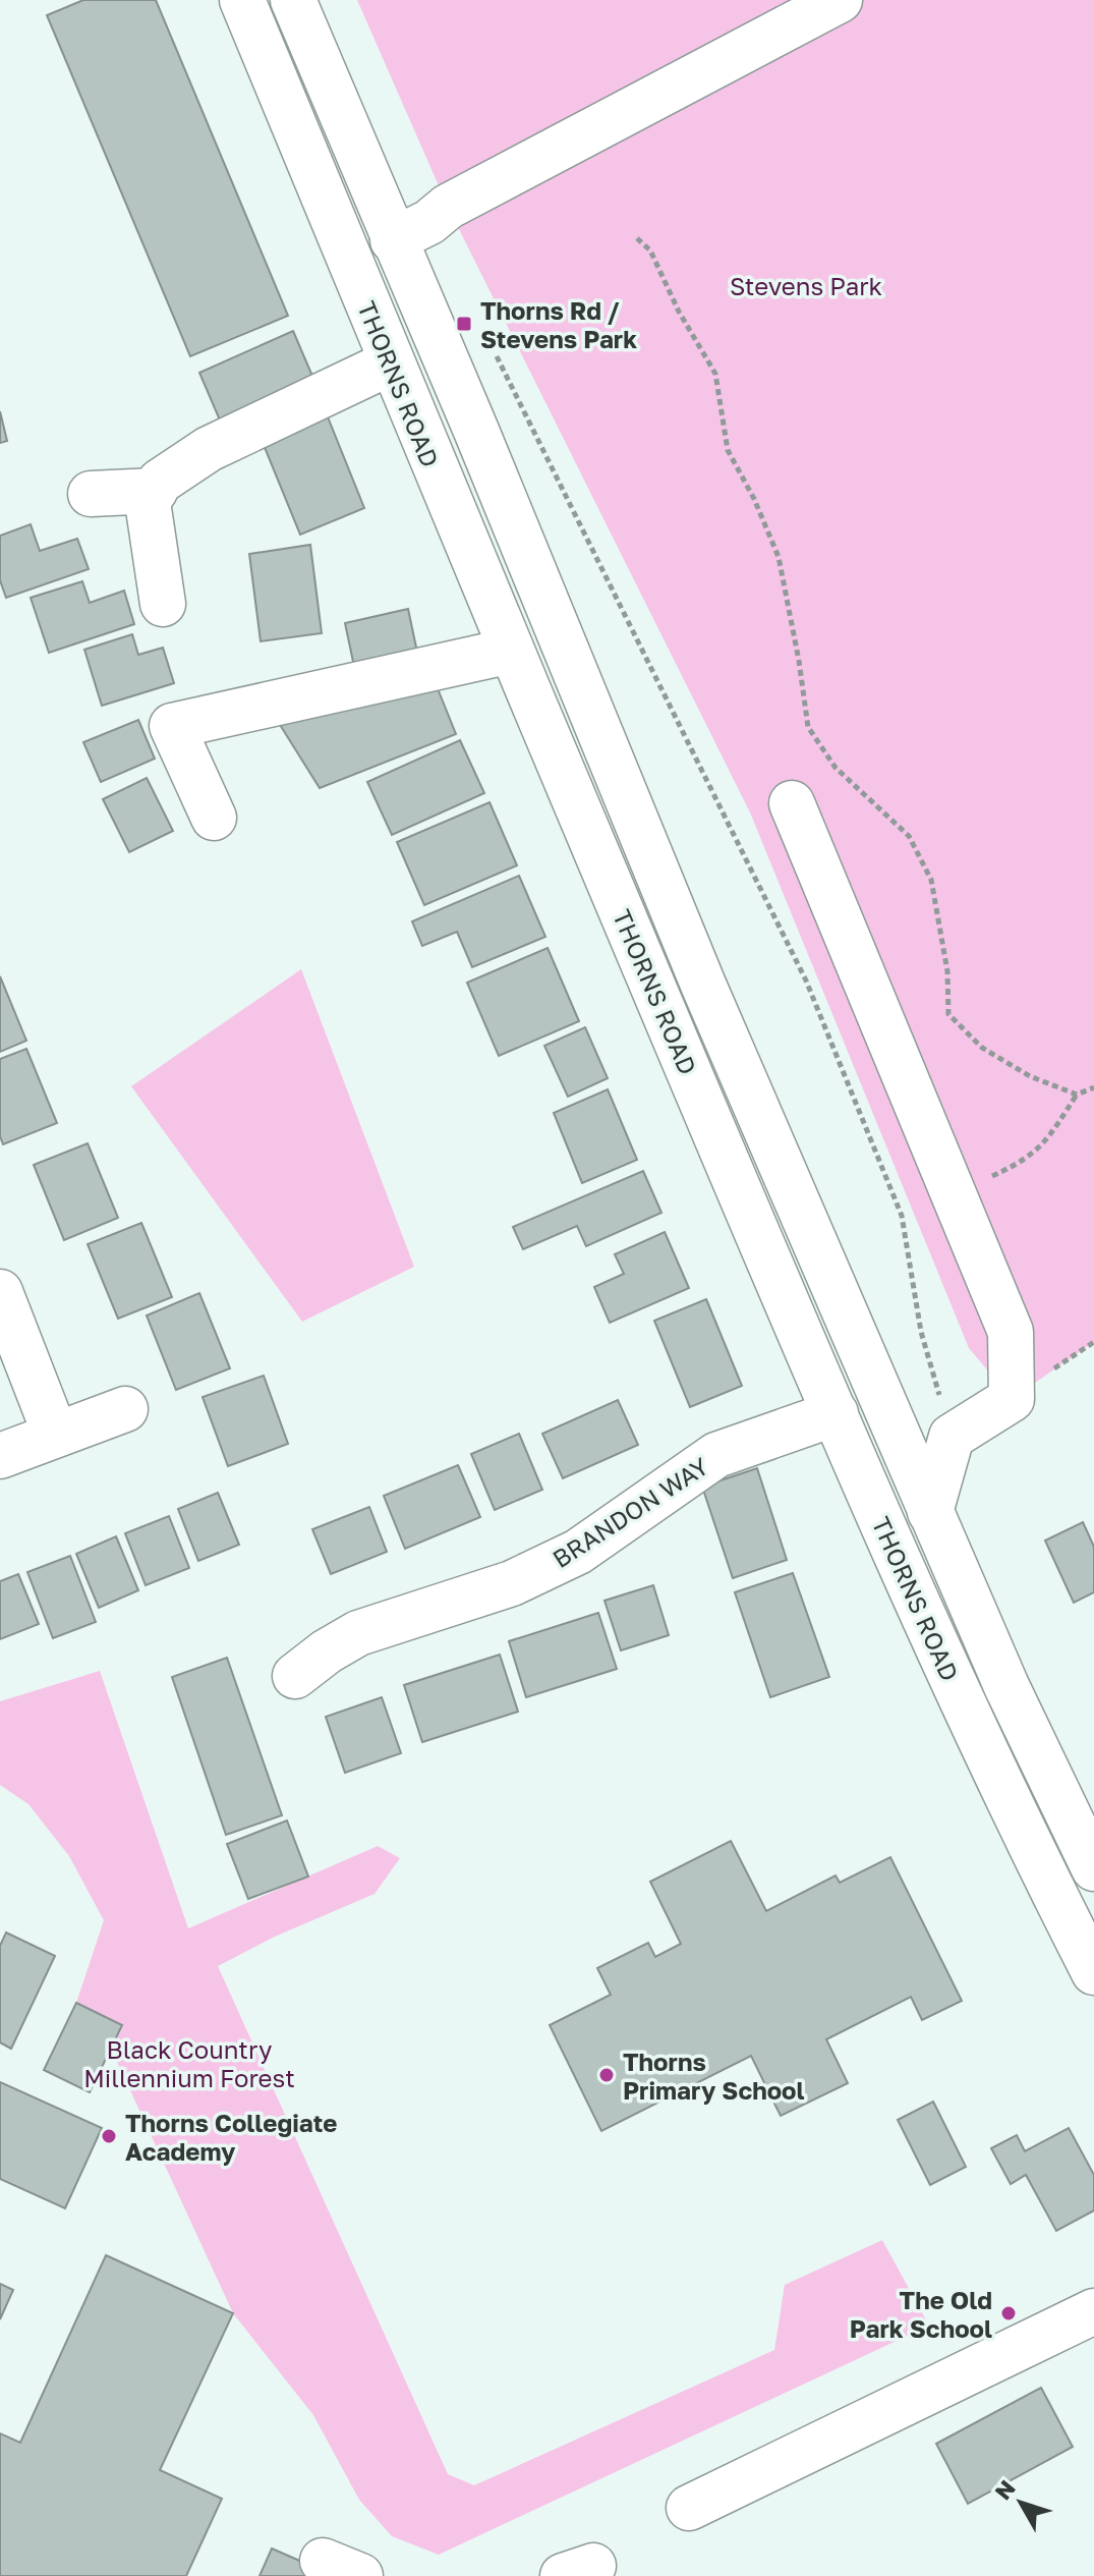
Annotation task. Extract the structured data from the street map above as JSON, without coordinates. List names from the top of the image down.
{
  "streets": {
    "main road": ["THORNS ROAD", "BRANDON WAY"]
  },
  "crossings": [
    ["THORNS ROAD", "BRANDON WAY"]
  ],
  "parks": ["Stevens Park", "Black Country Millennium Forest"],
  "places": {
    "transit": ["Thorns Rd / Stevens Park"],
    "other": ["Thorns Primary School", "Thorns Collegiate Academy", "The Old Park School"]
  },
  "north": "top left"
}
